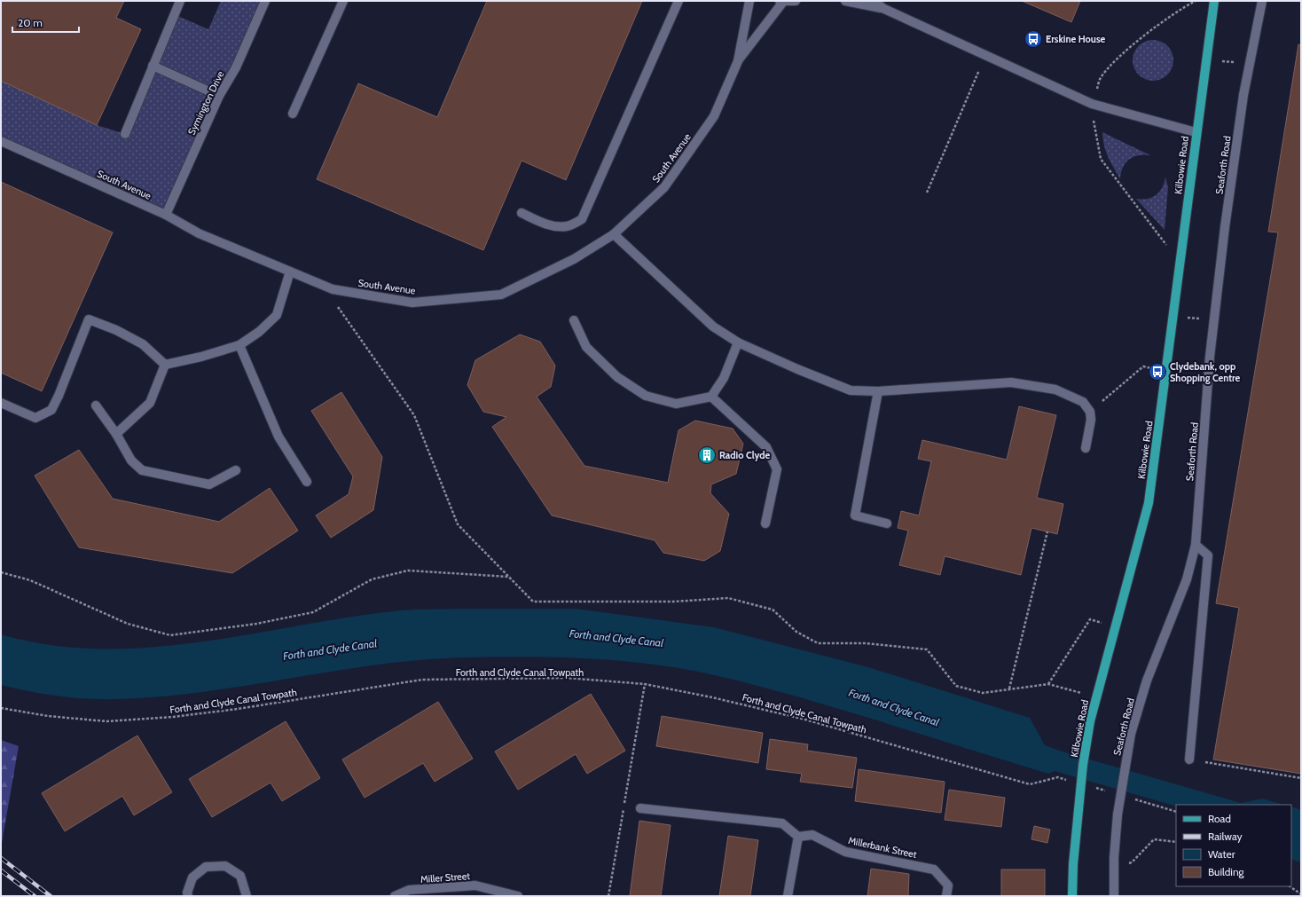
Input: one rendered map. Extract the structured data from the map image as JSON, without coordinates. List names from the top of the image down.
{
  "streets": {
    "main road": ["Kilbowie Road"],
    "street": [
      "Symington Drive",
      "South Avenue",
      "Seaforth Road",
      "Millerbank Street",
      "Miller Street"
    ],
    "path": ["Forth and Clyde Canal Towpath"]
  },
  "crossings": [
    ["Symington Drive", "South Avenue"]
  ],
  "water": ["Forth and Clyde Canal"],
  "places": {
    "bus stop": ["Erskine House", "Clydebank, opp Shopping Centre"],
    "building": ["Radio Clyde"]
  },
  "legend": [
    "Road",
    "Railway",
    "Water",
    "Building"
  ],
  "scale_bar": "20 m"
}
